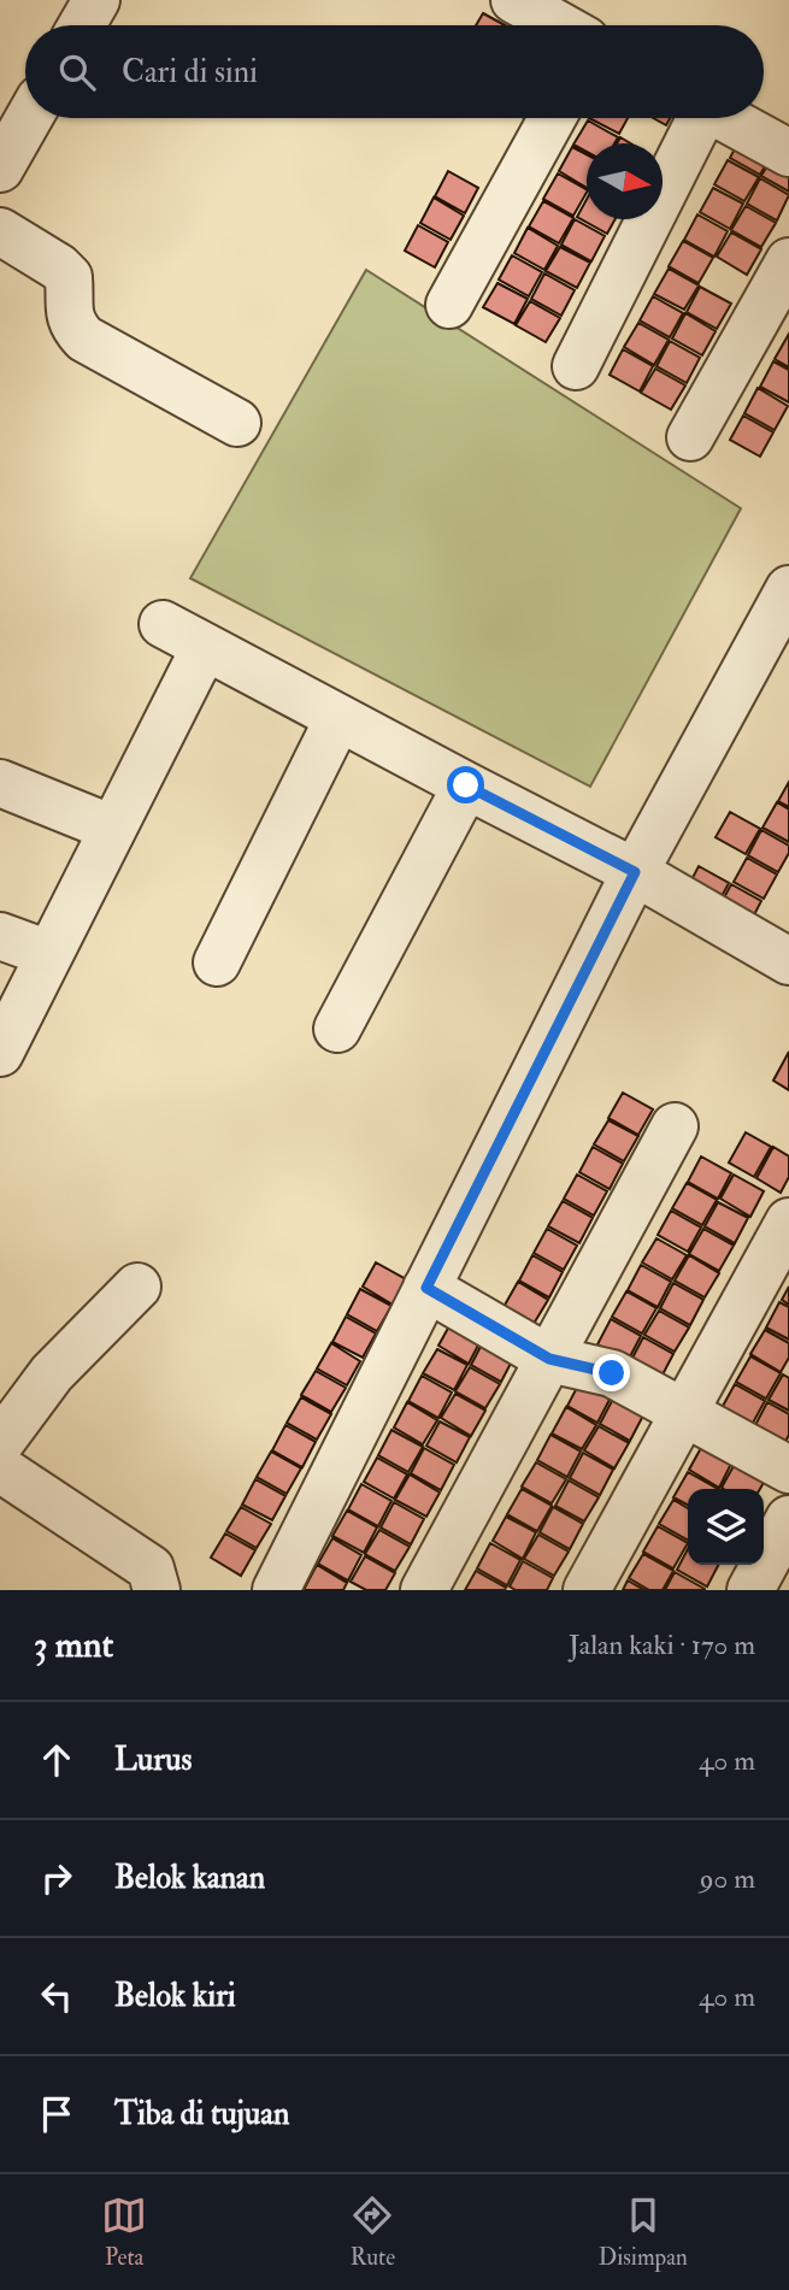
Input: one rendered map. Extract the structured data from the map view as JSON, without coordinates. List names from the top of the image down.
{
  "north": "right",
  "page": {
    "search": "Cari di sini",
    "heading": ["3 mnt", "Jalan kaki · 170 m"],
    "list": [
      ["Lurus", "40 m"],
      ["Belok kanan", "90 m"],
      ["Belok kiri", "40 m"],
      "Tiba di tujuan"
    ],
    "nav": ["Peta", "Rute", "Disimpan"]
  }
}
